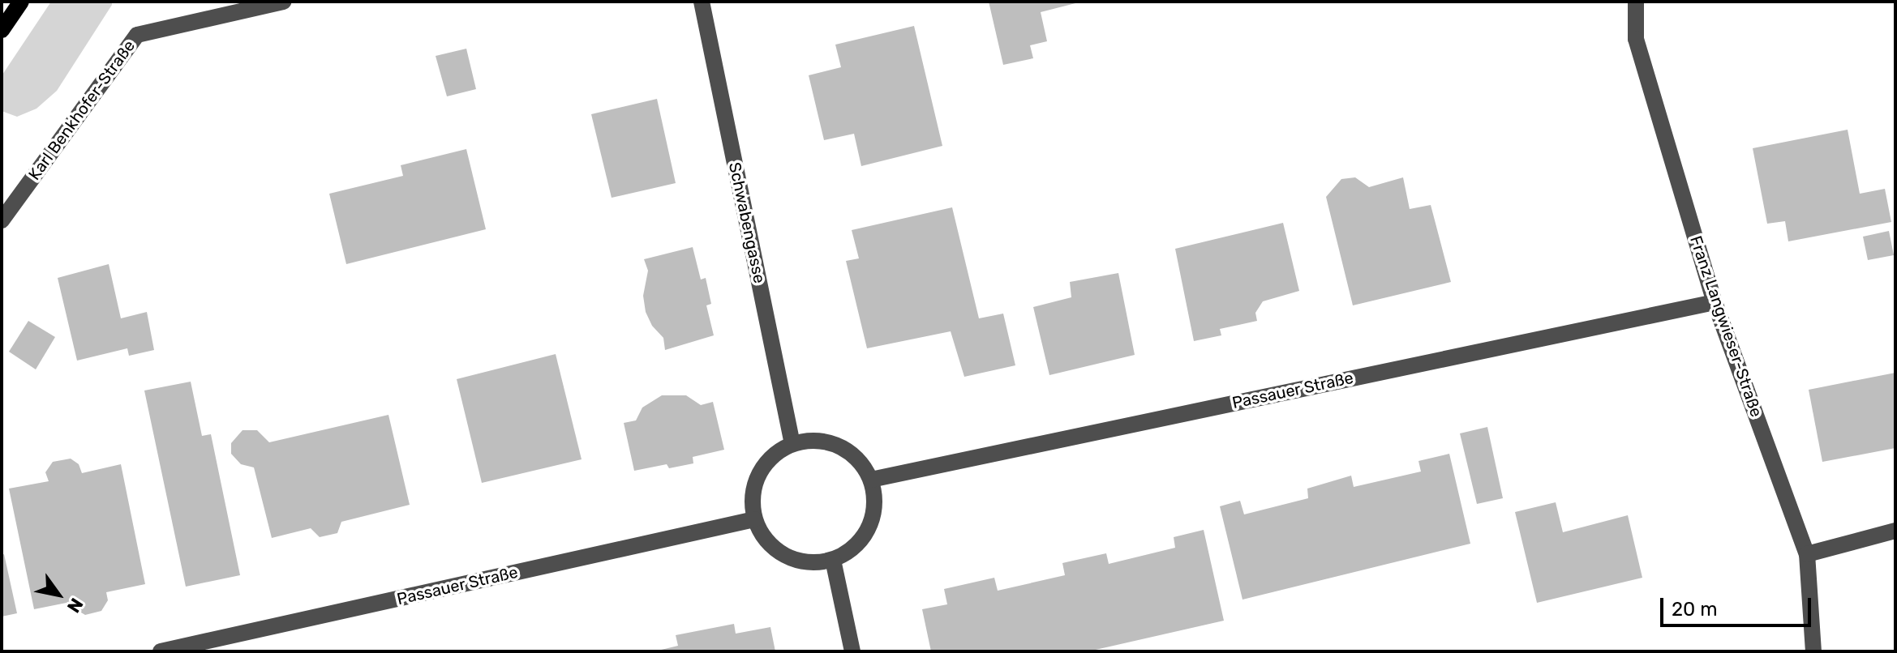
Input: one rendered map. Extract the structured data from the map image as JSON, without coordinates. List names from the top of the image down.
{
  "streets": {
    "street": [
      "Karl Benkhofer-Straße",
      "Schwabengasse",
      "Franz Langwieser-Straße",
      "Passauer Straße"
    ]
  },
  "crossings": [
    ["Schwabengasse", "Passauer Straße"],
    ["Franz Langwieser-Straße", "Passauer Straße"]
  ],
  "scale_bar": "20 m",
  "north": "bottom right"
}
